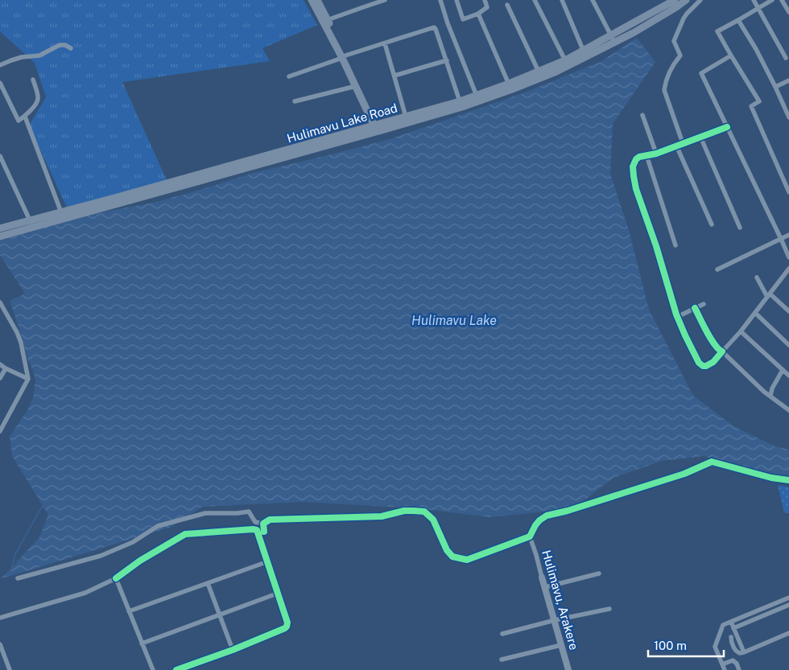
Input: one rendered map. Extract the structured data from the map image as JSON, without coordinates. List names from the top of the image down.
{
  "streets": {
    "main road": ["Hulimavu Lake Road"],
    "street": ["Hulimavu, Arakere"]
  },
  "water": ["Hulimavu Lake"],
  "scale_bar": "100 m"
}
